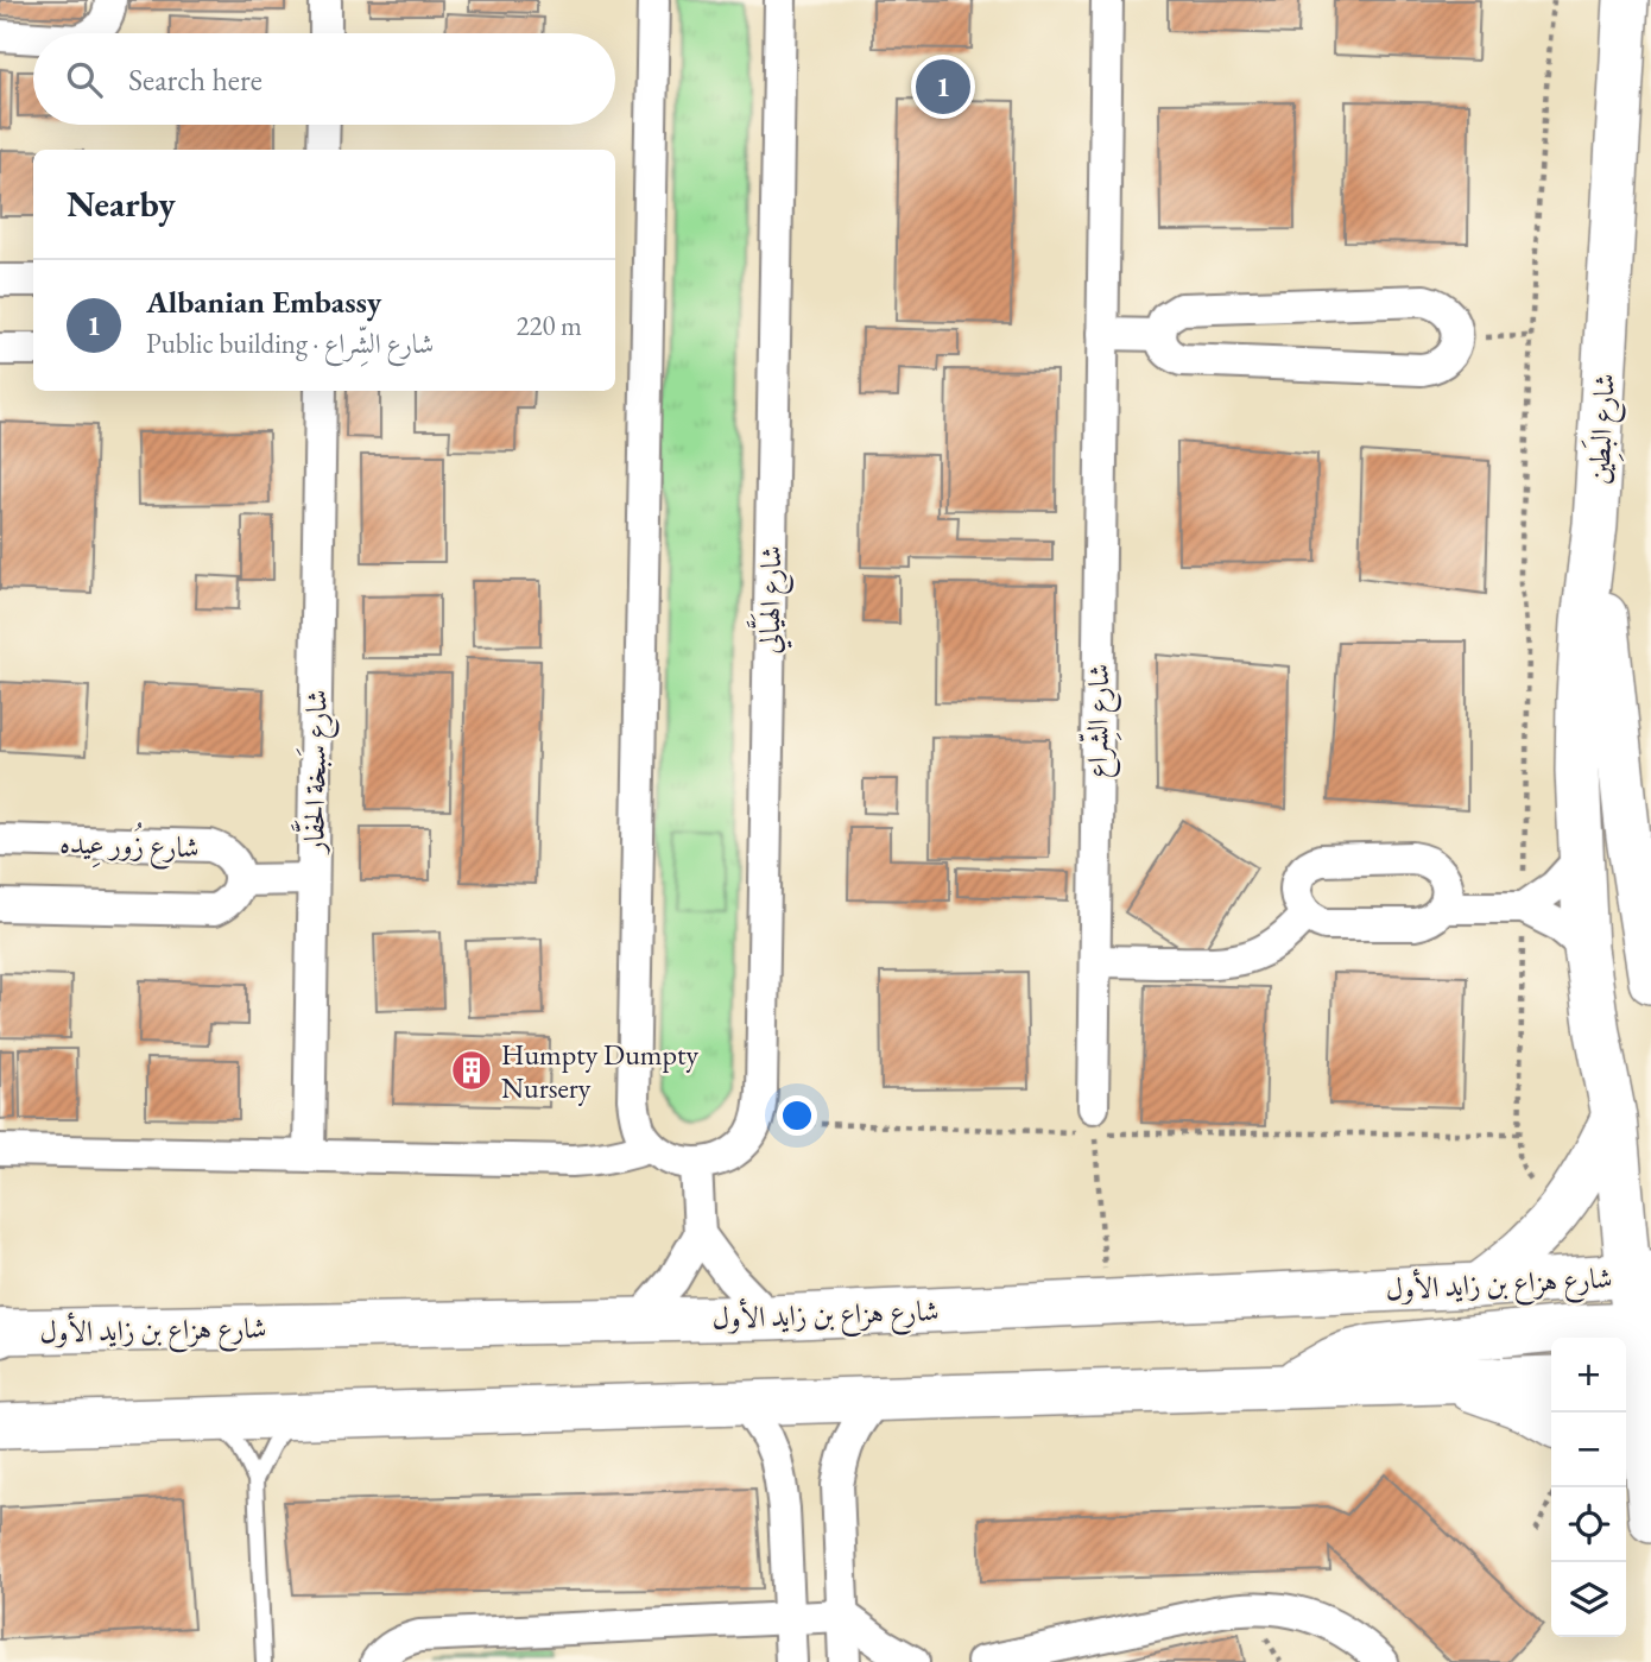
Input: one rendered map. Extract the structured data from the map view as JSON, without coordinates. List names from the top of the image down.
{
  "streets": {
    "main road": ["شارع البَطِين", "شارع هزاع بن زايد الأول"],
    "street": [
      "شارع الهَيَّالي",
      "شارع الشِّراع",
      "شارع سَبخة الحَفَّار",
      "شارع زُور عِيده"
    ]
  },
  "crossings": [
    ["شارع البَطِين", "شارع هزاع بن زايد الأول"]
  ],
  "places": {
    "building": ["Humpty Dumpty Nursery"]
  },
  "page": {
    "search": "Search here",
    "pins": "1",
    "heading": "Nearby",
    "list": [
      {
        "mark": "1",
        "name": "Albanian Embassy",
        "note": "Public building · شارع الشِّراع",
        "value": "220 m"
      }
    ],
    "map_buttons": ["+", "−"]
  }
}
